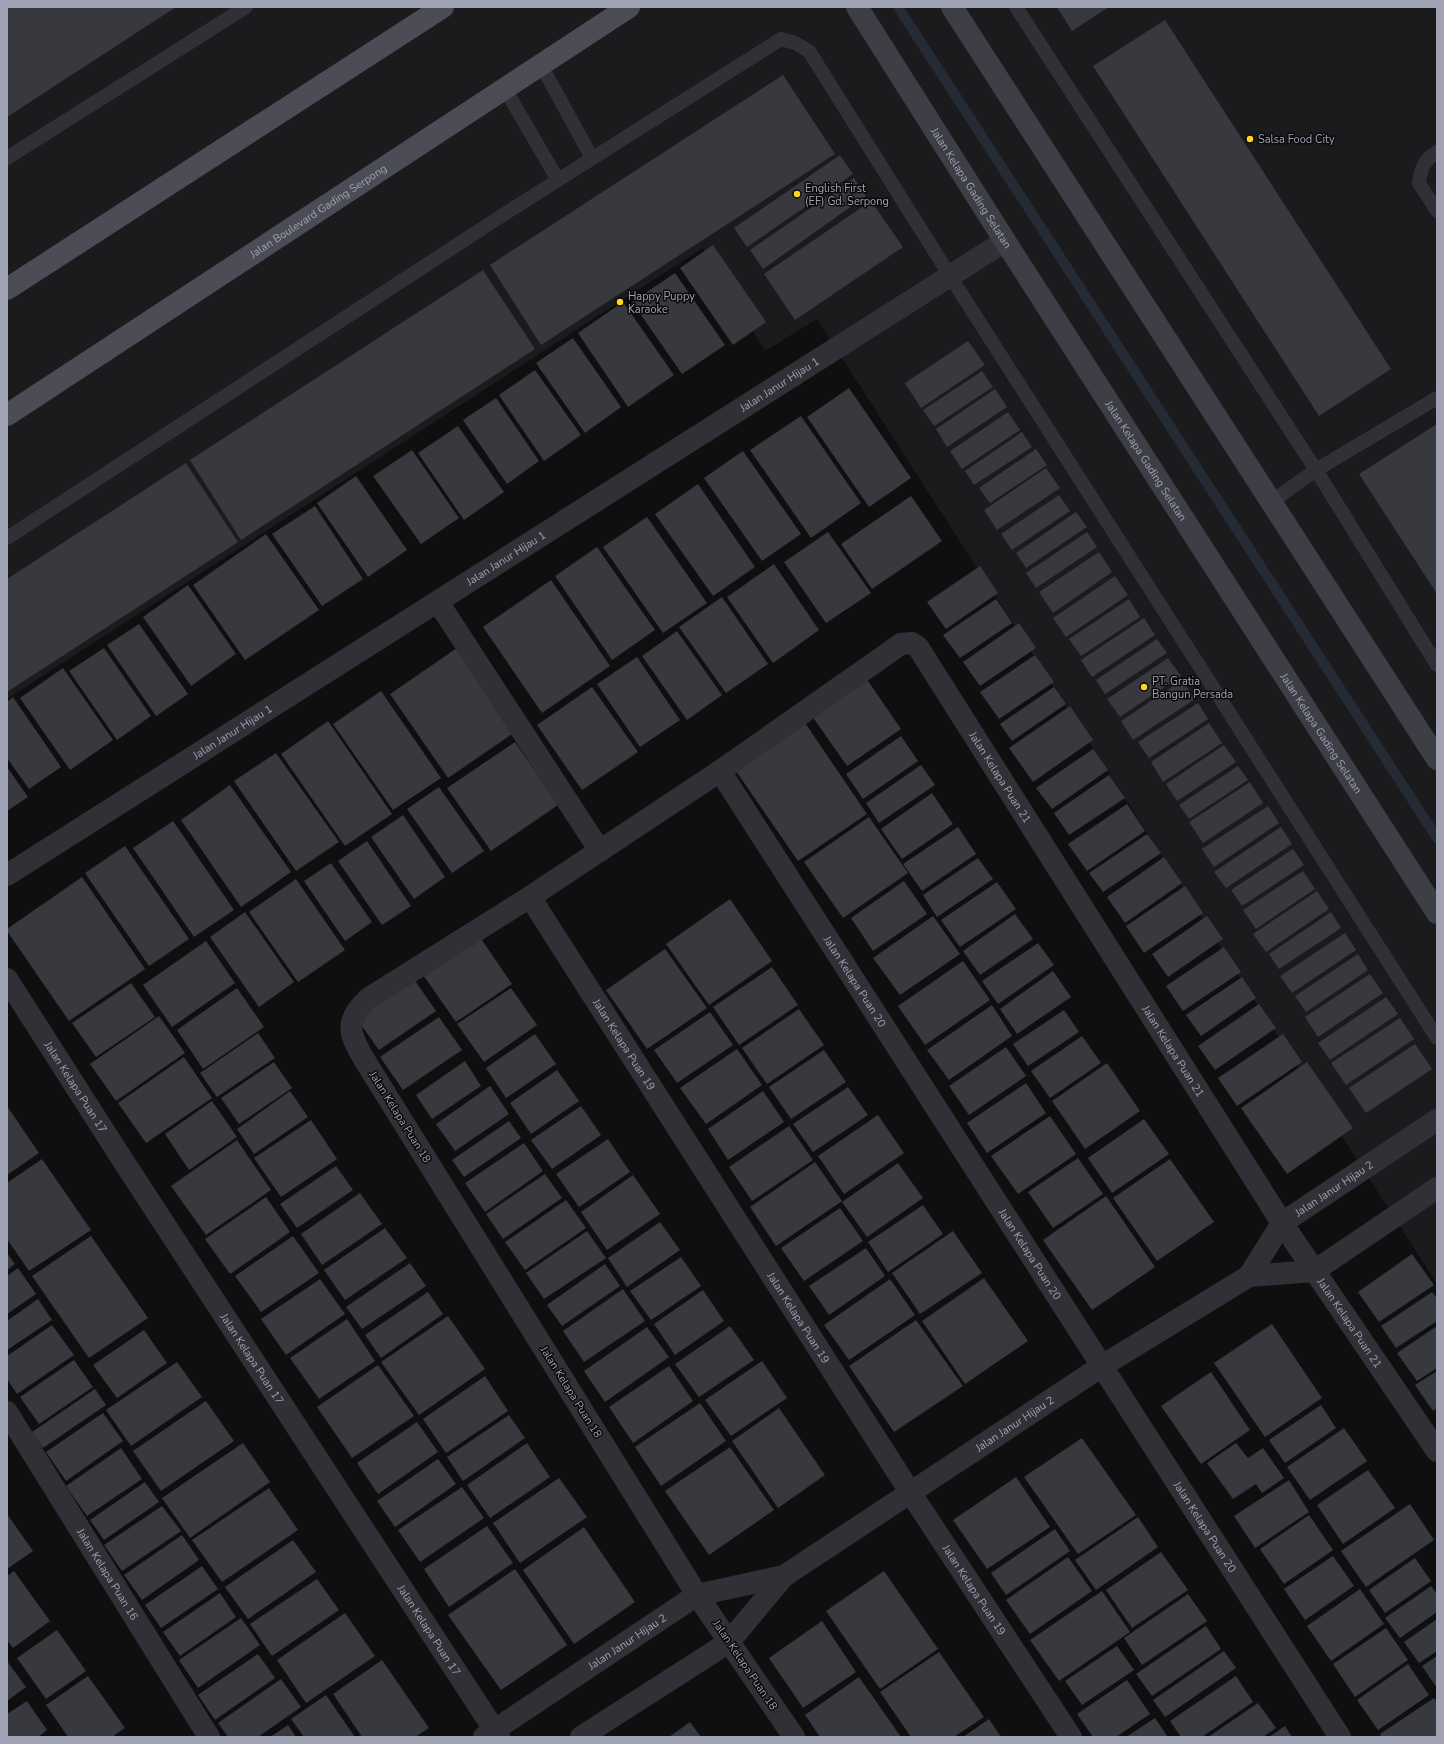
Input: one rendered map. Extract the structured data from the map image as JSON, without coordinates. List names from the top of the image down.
{
  "streets": {
    "main road": ["Jalan Boulevard Gading Serpong"],
    "street": [
      "Jalan Kelapa Gading Selatan",
      "Jalan Janur Hijau 1",
      "Jalan Kelapa Puan 21",
      "Jalan Kelapa Puan 20",
      "Jalan Kelapa Puan 19",
      "Jalan Kelapa Puan 17",
      "Jalan Kelapa Puan 18",
      "Jalan Janur Hijau 2",
      "Jalan Kelapa Puan 16"
    ]
  },
  "crossings": [
    ["Jalan Kelapa Gading Selatan", "Jalan Janur Hijau 1"],
    ["Jalan Kelapa Puan 21", "Jalan Kelapa Puan 20"],
    ["Jalan Kelapa Puan 21", "Jalan Janur Hijau 2"],
    ["Jalan Kelapa Puan 20", "Jalan Janur Hijau 2"],
    ["Jalan Kelapa Puan 19", "Jalan Kelapa Puan 18"],
    ["Jalan Kelapa Puan 19", "Jalan Janur Hijau 2"],
    ["Jalan Kelapa Puan 17", "Jalan Janur Hijau 2"],
    ["Jalan Kelapa Puan 18", "Jalan Janur Hijau 2"]
  ],
  "places": [
    "Salsa Food City",
    "English First (EF) Gd. Serpong",
    "Happy Puppy Karaoke",
    "PT. Gratia Bangun Persada"
  ]
}
